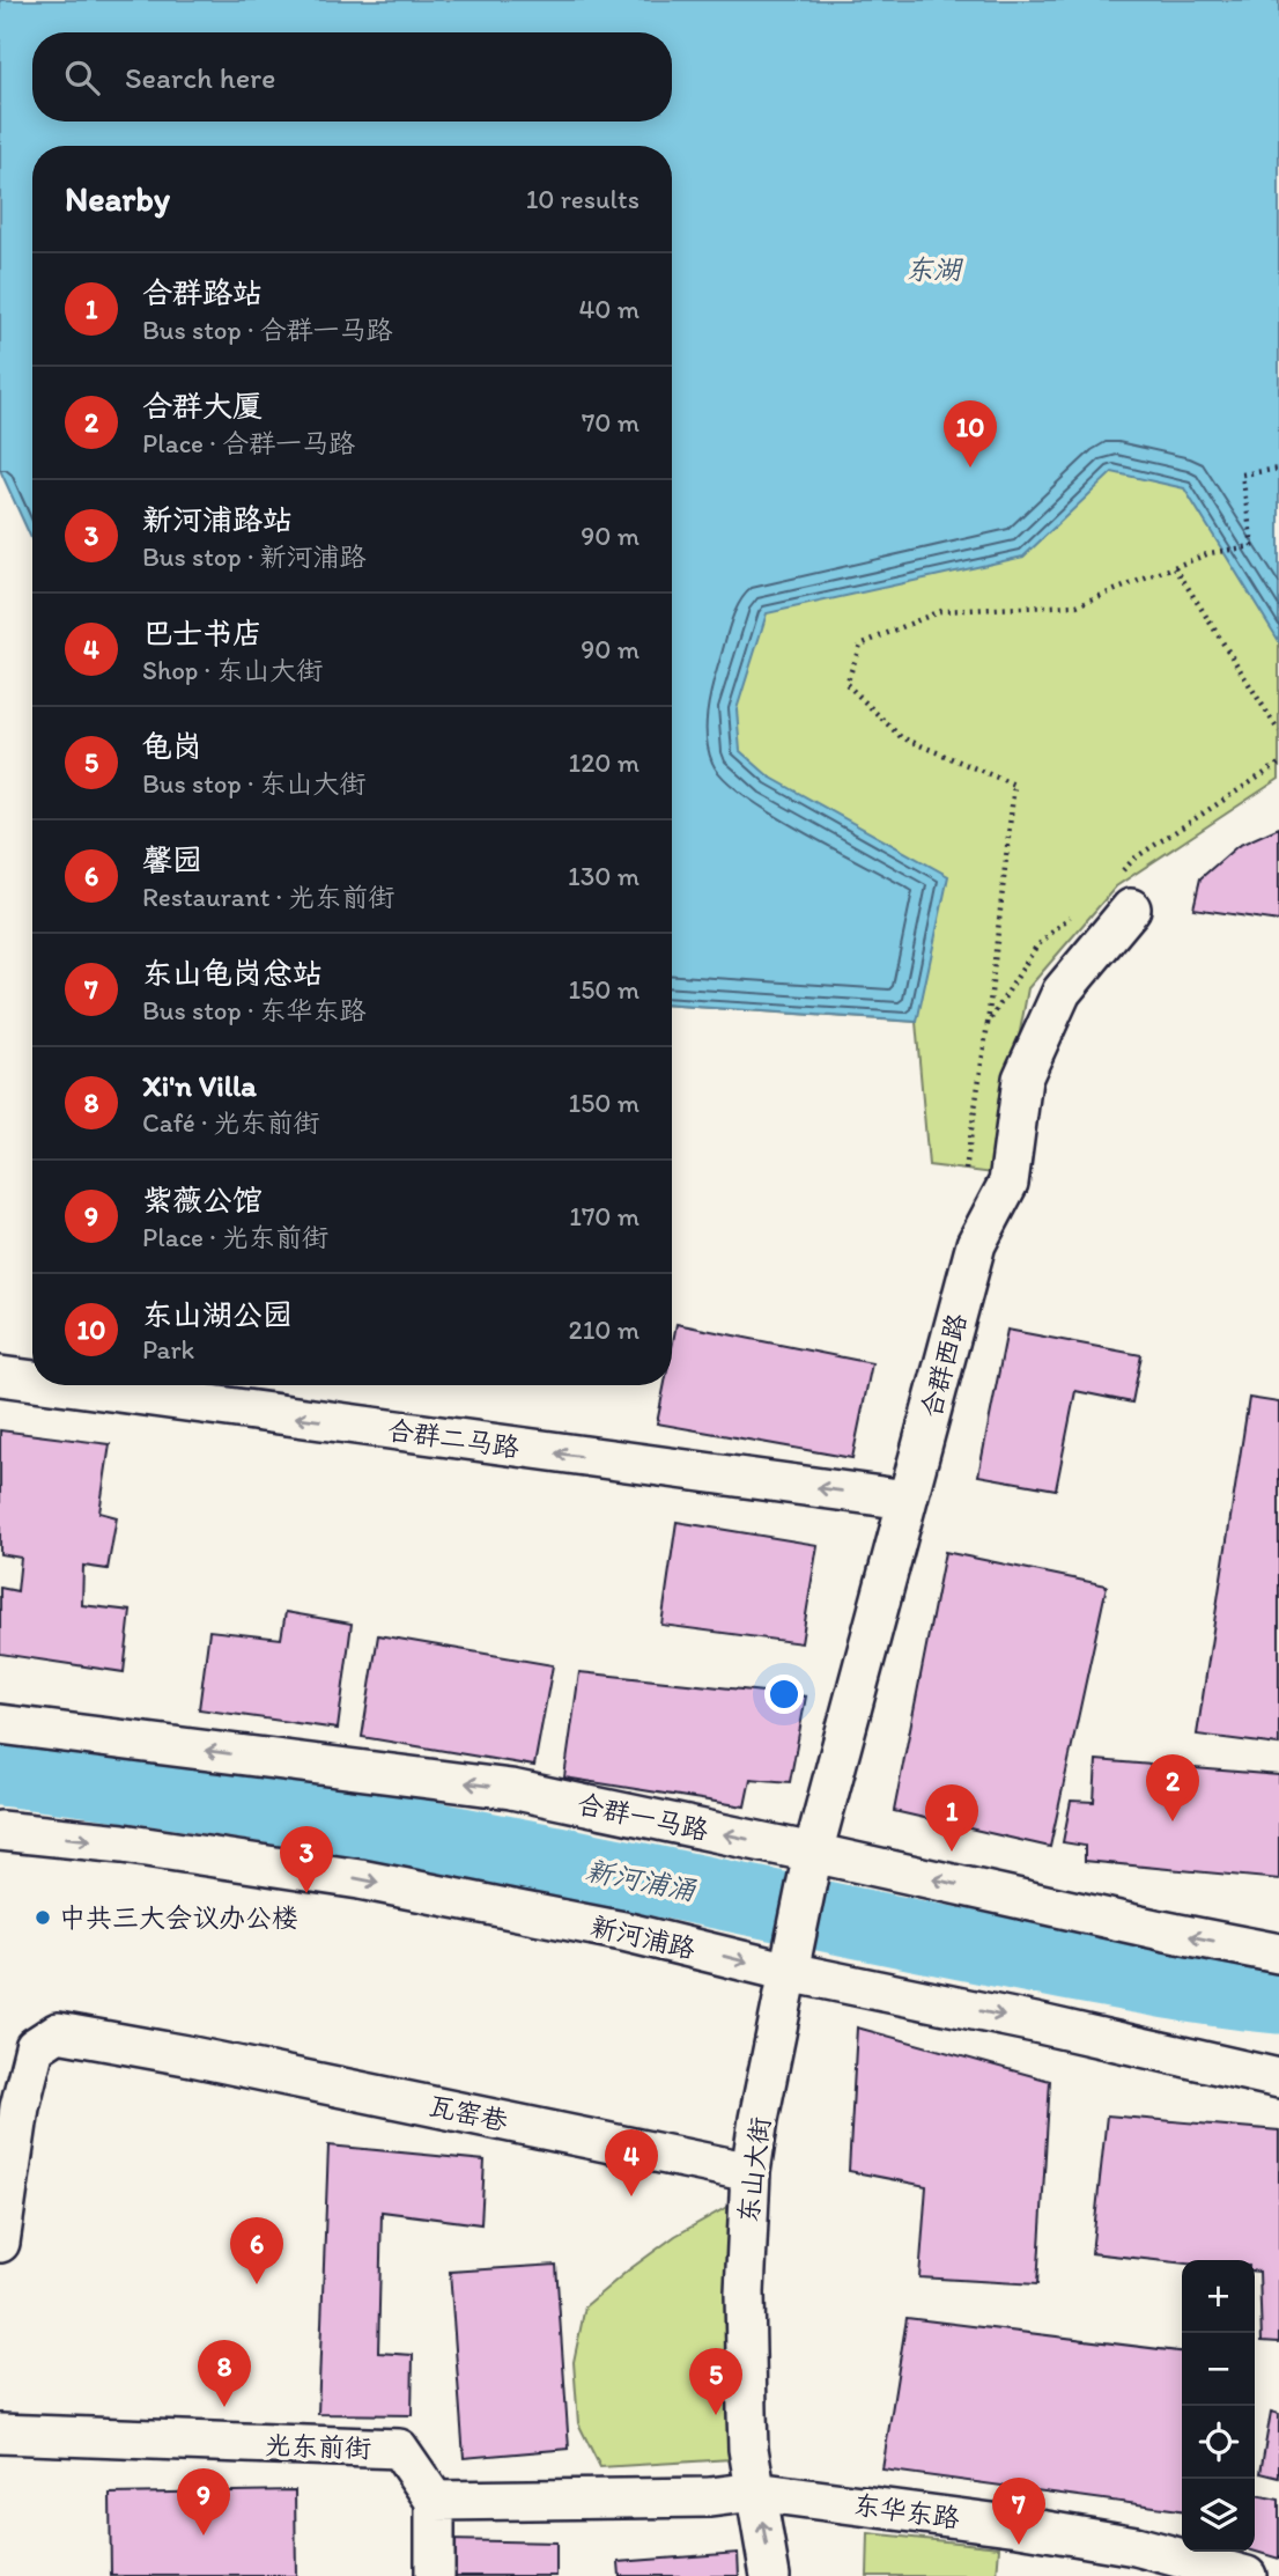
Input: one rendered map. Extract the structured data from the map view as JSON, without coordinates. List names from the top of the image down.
{
  "streets": {
    "street": [
      "合群西路",
      "合群二马路",
      "合群一马路",
      "新河浦路",
      "瓦窑巷",
      "东山大街",
      "光东前街",
      "东华东路"
    ]
  },
  "crossings": [
    ["合群西路", "合群二马路"],
    ["合群西路", "合群一马路"],
    ["合群西路", "东山大街"],
    ["合群一马路", "东山大街"],
    ["新河浦路", "东山大街"],
    ["瓦窑巷", "东山大街"],
    ["东山大街", "东华东路"]
  ],
  "one_way": ["合群二马路", "合群一马路", "新河浦路"],
  "water": ["东湖", "新河浦涌"],
  "places": ["中共三大会议办公楼"],
  "page": {
    "search": "Search here",
    "heading": ["Nearby", "10 results"],
    "list": [
      {
        "mark": "1",
        "name": "合群路站",
        "note": "Bus stop · 合群一马路",
        "value": "40 m"
      },
      {
        "mark": "2",
        "name": "合群大厦",
        "note": "Place · 合群一马路",
        "value": "70 m"
      },
      {
        "mark": "3",
        "name": "新河浦路站",
        "note": "Bus stop · 新河浦路",
        "value": "90 m"
      },
      {
        "mark": "4",
        "name": "巴士书店",
        "note": "Shop · 东山大街",
        "value": "90 m"
      },
      {
        "mark": "5",
        "name": "龟岗",
        "note": "Bus stop · 东山大街",
        "value": "120 m"
      },
      {
        "mark": "6",
        "name": "馨园",
        "note": "Restaurant · 光东前街",
        "value": "130 m"
      },
      {
        "mark": "7",
        "name": "东山龟岗总站",
        "note": "Bus stop · 东华东路",
        "value": "150 m"
      },
      {
        "mark": "8",
        "name": "Xi'n Villa",
        "note": "Café · 光东前街",
        "value": "150 m"
      },
      {
        "mark": "9",
        "name": "紫薇公馆",
        "note": "Place · 光东前街",
        "value": "170 m"
      },
      {
        "mark": "10",
        "name": "东山湖公园",
        "note": "Park",
        "value": "210 m"
      }
    ],
    "pins": [
      "10",
      "2",
      "1",
      "3",
      "4",
      "6",
      "8",
      "5",
      "9",
      "7"
    ],
    "map_buttons": ["+", "−"]
  }
}
